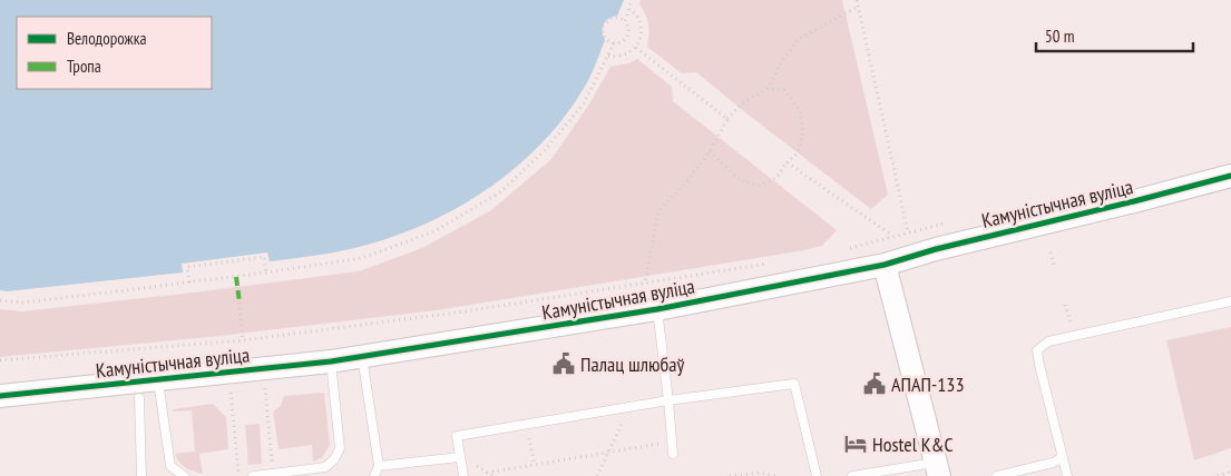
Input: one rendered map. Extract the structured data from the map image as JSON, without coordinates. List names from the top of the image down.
{
  "streets": {
    "street": ["Камуністычная вуліца"]
  },
  "places": {
    "public building": ["Палац шлюбаў", "АПАП-133"],
    "hotel": ["Hostel K&C"]
  },
  "legend": ["Велодорожка", "Тропа"],
  "scale_bar": "50 m"
}
